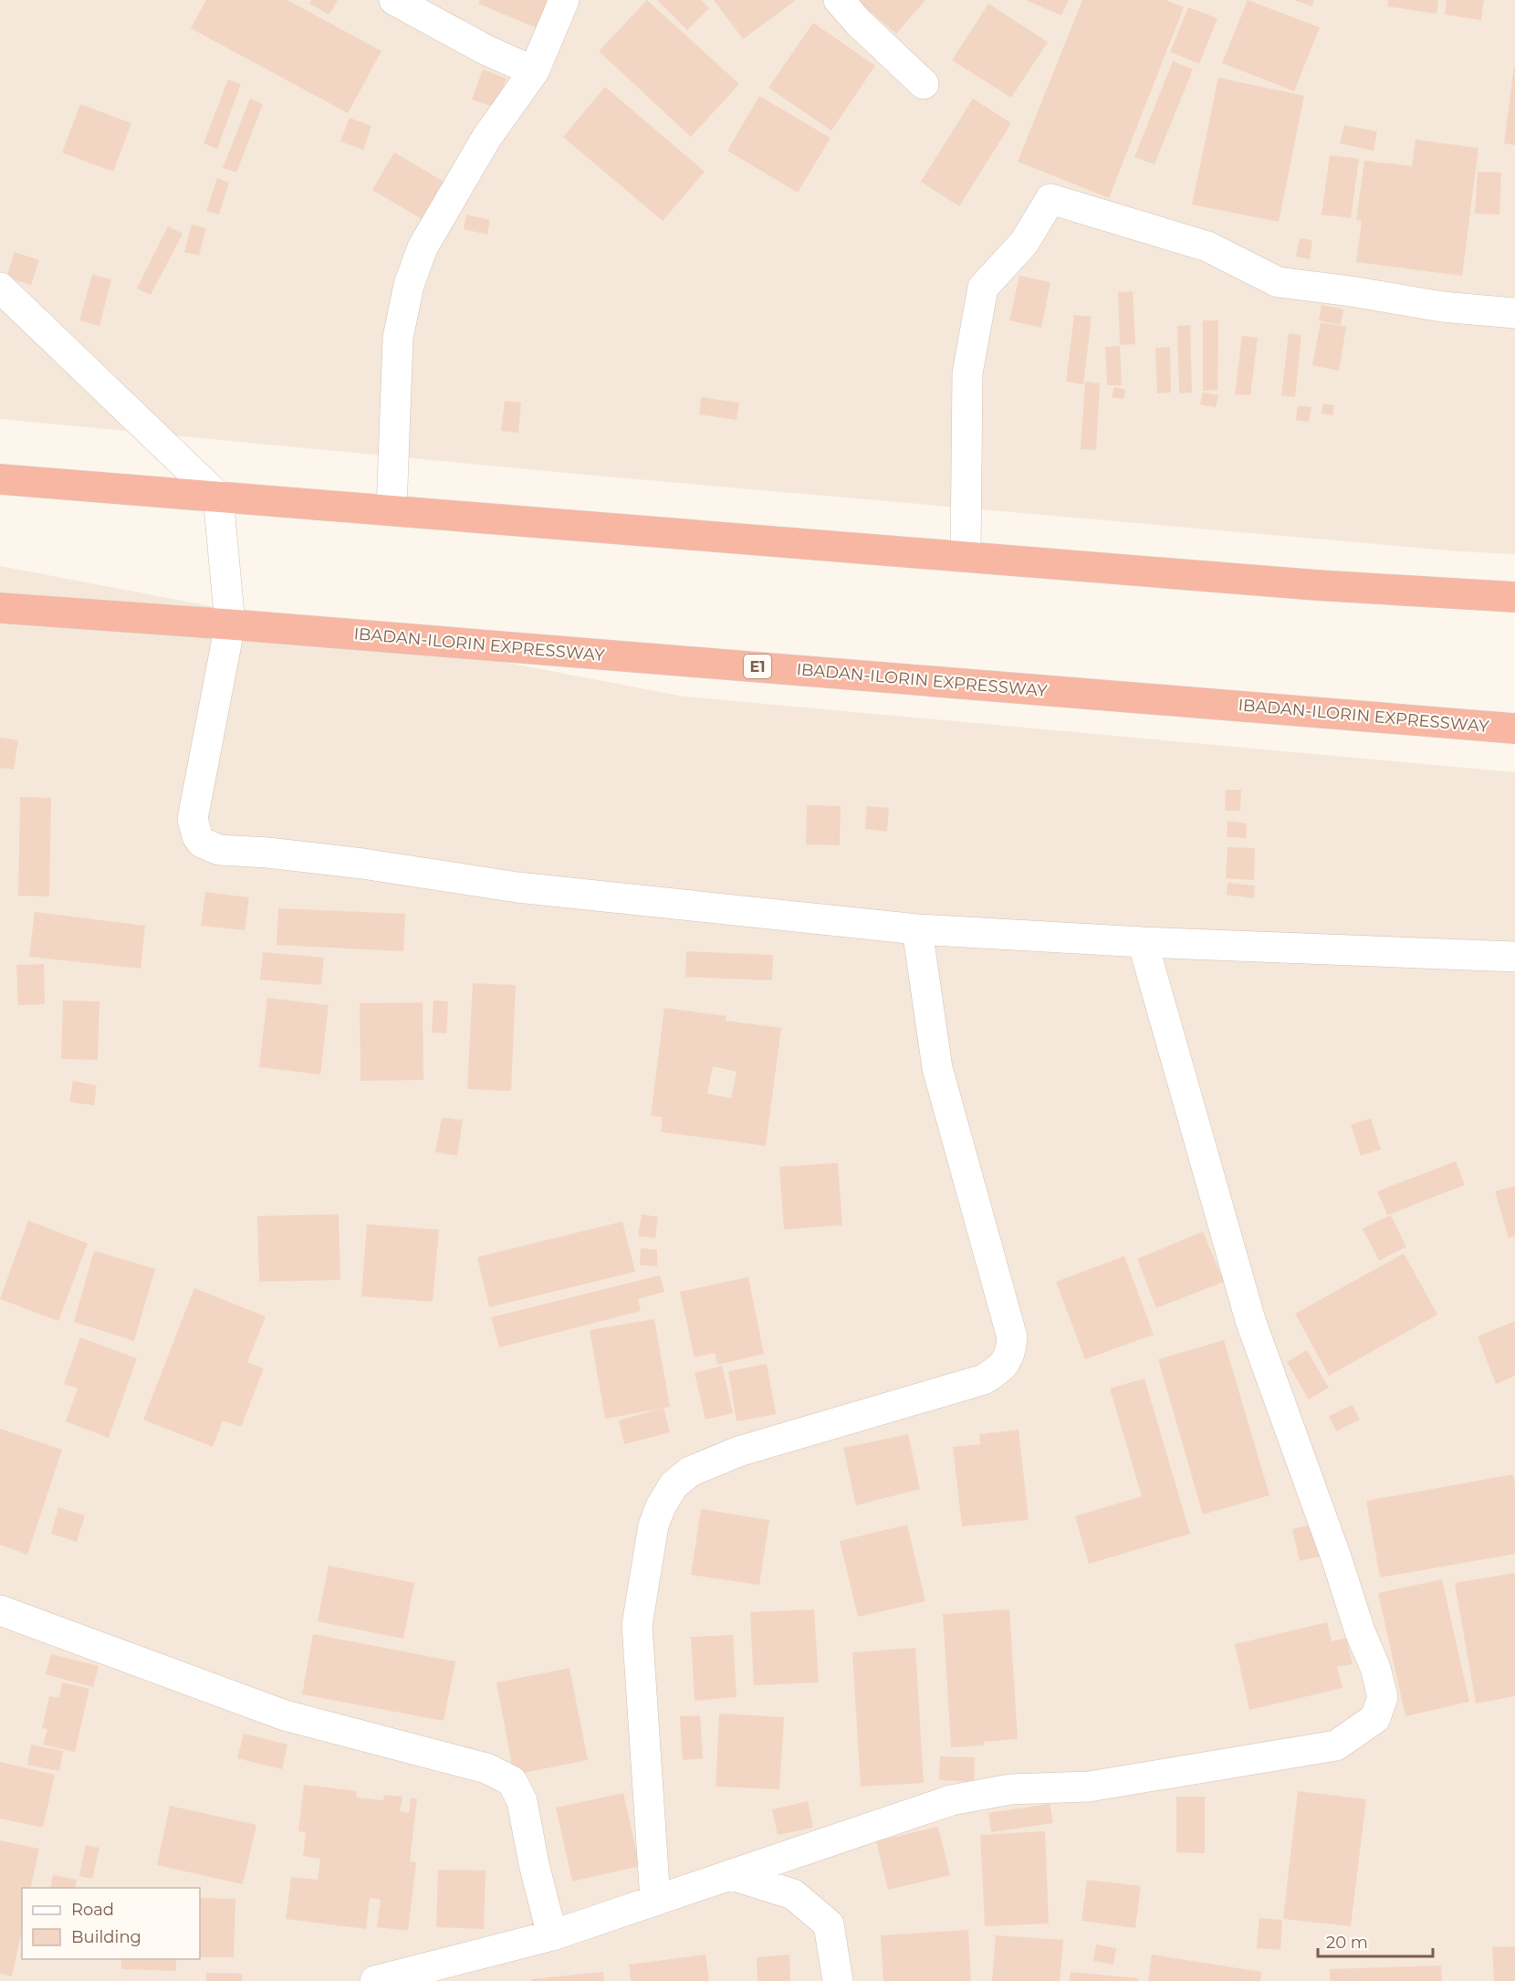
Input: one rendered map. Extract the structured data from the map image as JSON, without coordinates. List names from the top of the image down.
{
  "streets": {
    "highway": ["IBADAN-ILORIN EXPRESSWAY", "E1"]
  },
  "legend": ["Road", "Building"],
  "scale_bar": "20 m"
}
